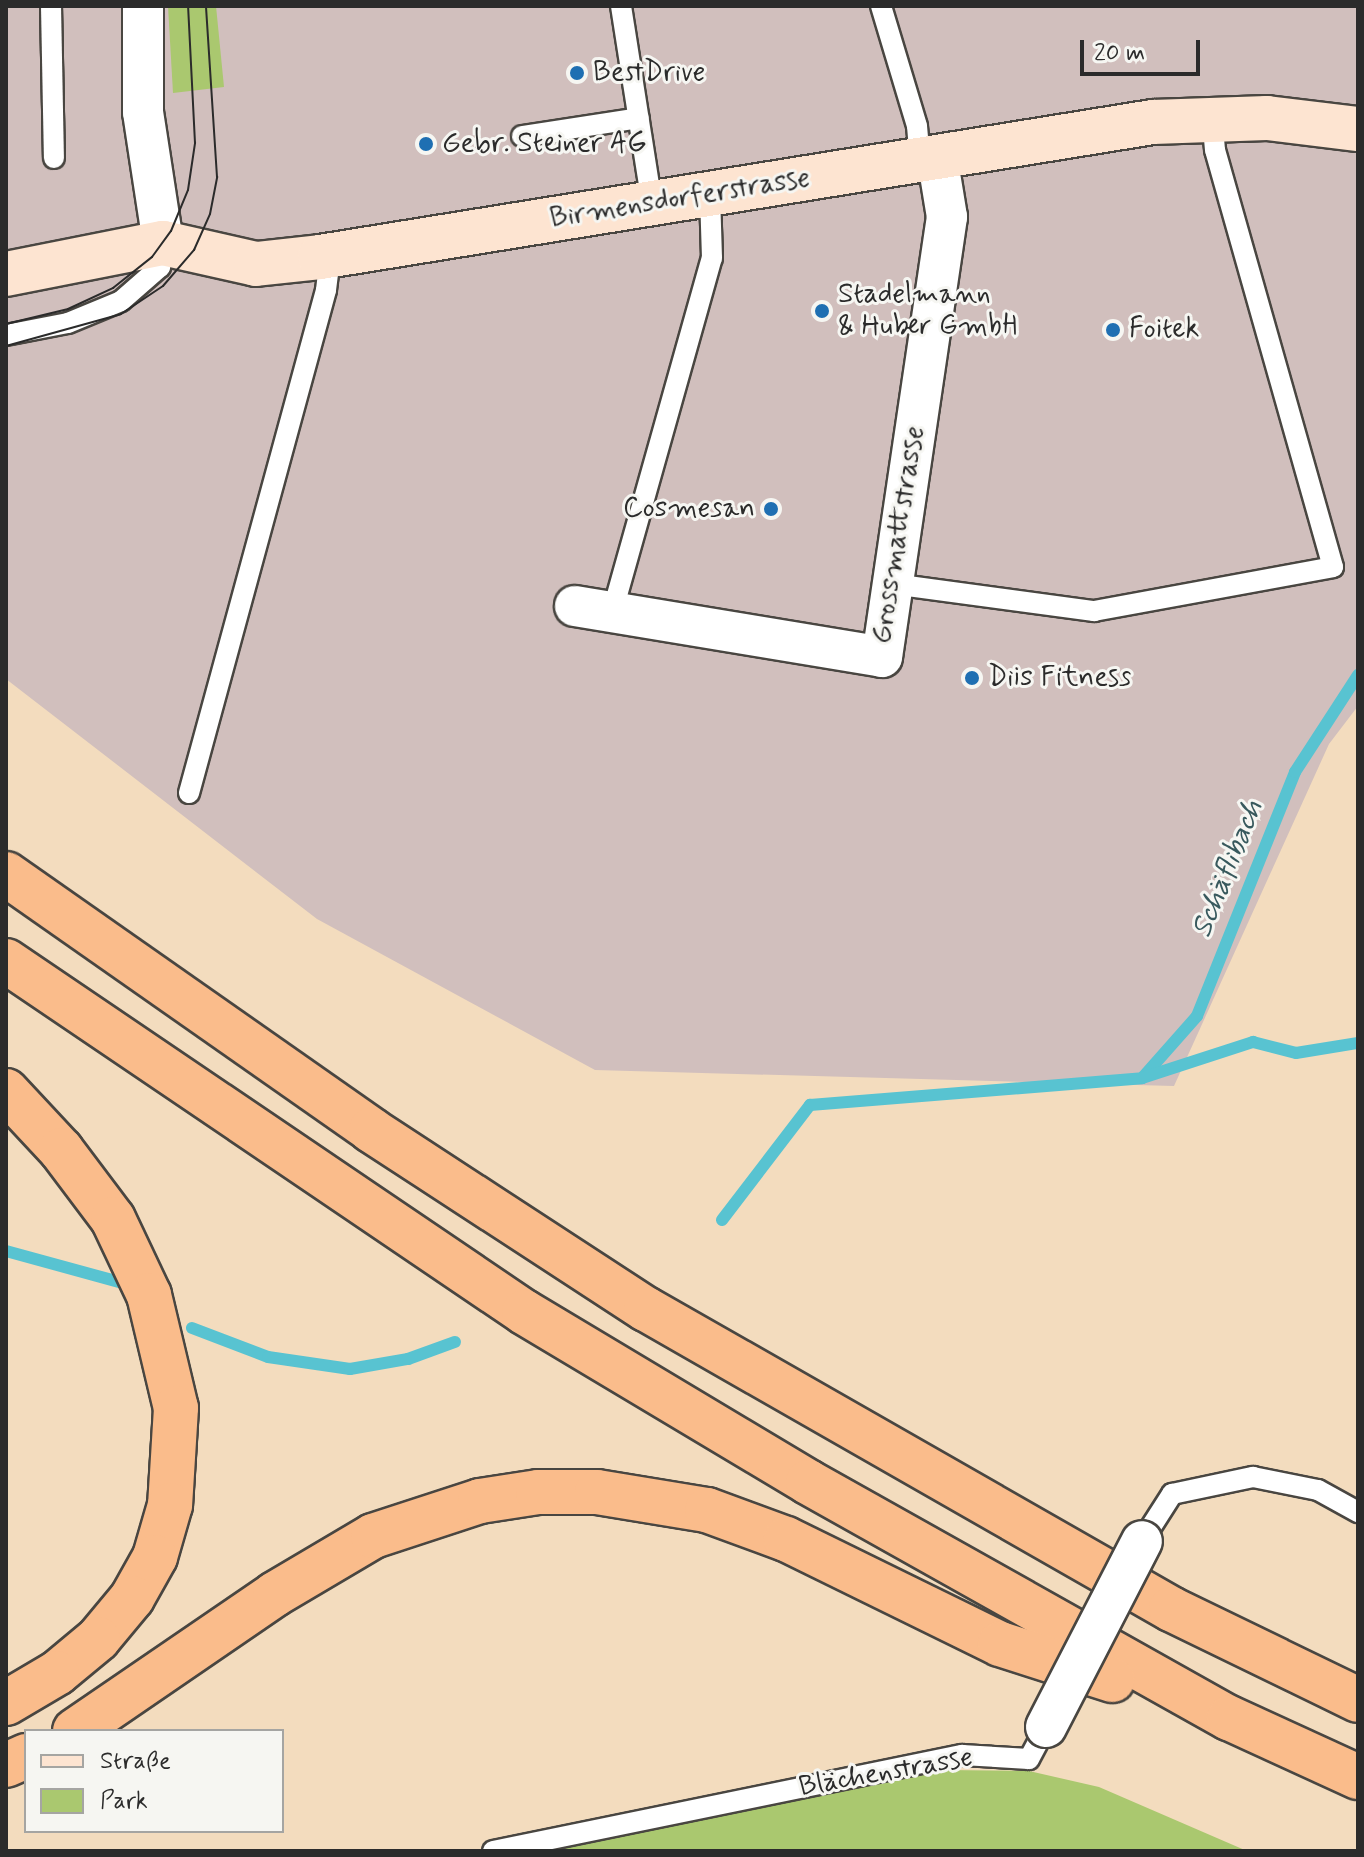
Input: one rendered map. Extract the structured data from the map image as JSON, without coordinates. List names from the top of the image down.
{
  "streets": {
    "main road": ["Birmensdorferstrasse"],
    "street": ["Grossmattstrasse", "Blächenstrasse"]
  },
  "crossings": [
    ["Birmensdorferstrasse", "Grossmattstrasse"]
  ],
  "water": ["Schäflibach"],
  "places": [
    "BestDrive",
    "Gebr. Steiner AG",
    "Stadelmann & Huber GmbH",
    "Foitek",
    "Cosmesan",
    "Diis Fitness"
  ],
  "legend": ["Straße", "Park"],
  "scale_bar": "20 m"
}
